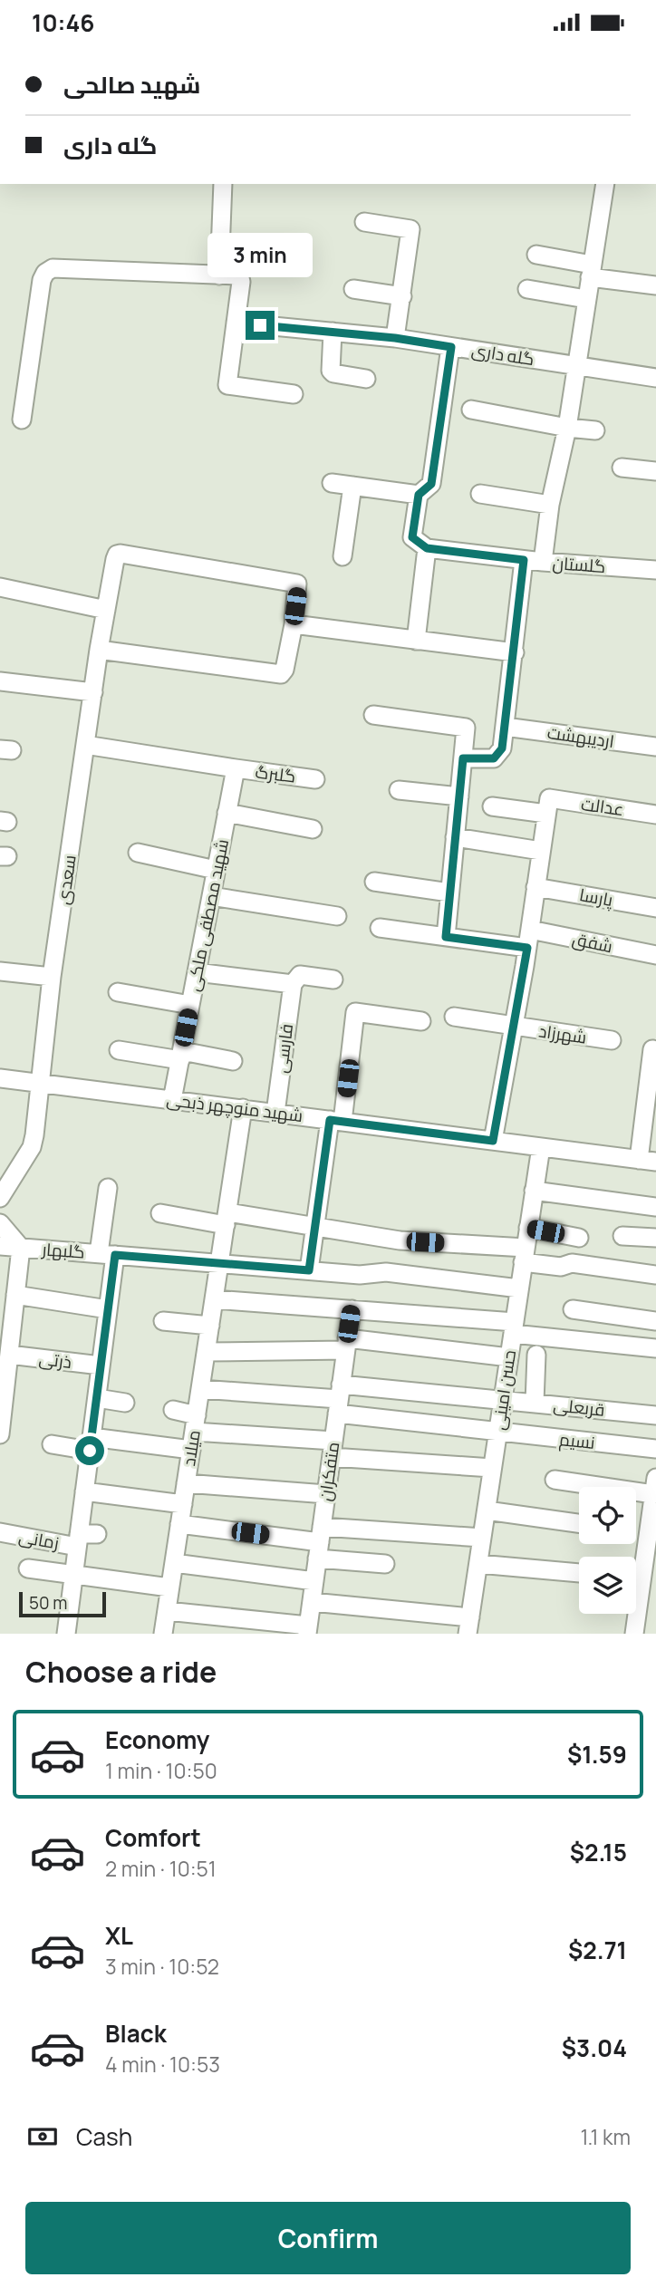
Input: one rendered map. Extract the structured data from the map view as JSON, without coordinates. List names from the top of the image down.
{
  "streets": {
    "street": [
      "گله داری",
      "گلستان",
      "اردیبهشت",
      "گلبرگ",
      "عدالت",
      "سعدی",
      "پارسا",
      "شهید مصطفی ملکی",
      "شفق",
      "شهرزاد",
      "فارسی",
      "شهید منوچهر ذبحی",
      "گلبهار",
      "ذرتی",
      "حسن امینی",
      "قربعلی",
      "نسیم",
      "میلاد",
      "متفکران",
      "زمانی"
    ]
  },
  "crossings": [
    ["گلبرگ", "سعدی"],
    ["گلبرگ", "شهید مصطفی ملکی"],
    ["سعدی", "شهید منوچهر ذبحی"],
    ["شهید مصطفی ملکی", "شهید منوچهر ذبحی"],
    ["فارسی", "شهید منوچهر ذبحی"],
    ["شهید منوچهر ذبحی", "حسن امینی"],
    ["شهید منوچهر ذبحی", "میلاد"],
    ["گلبهار", "میلاد"],
    ["حسن امینی", "قربعلی"],
    ["حسن امینی", "نسیم"],
    ["قربعلی", "نسیم"],
    ["قربعلی", "متفکران"],
    ["نسیم", "متفکران"]
  ],
  "scale_bar": "50 m",
  "page": {
    "status": "10:46",
    "banner": ["شهید صالحی", "گله داری"],
    "bubble": "3 min",
    "scale": "50 m",
    "heading": "Choose a ride",
    "list": [
      {
        "name": "Economy",
        "note": "1 min · 10:50",
        "value": "$1.59"
      },
      {
        "name": "Comfort",
        "note": "2 min · 10:51",
        "value": "$2.15"
      },
      {
        "name": "XL",
        "note": "3 min · 10:52",
        "value": "$2.71"
      },
      {
        "name": "Black",
        "note": "4 min · 10:53",
        "value": "$3.04"
      }
    ],
    "pay": ["Cash", "1.1 km"],
    "buttons": "Confirm"
  }
}
